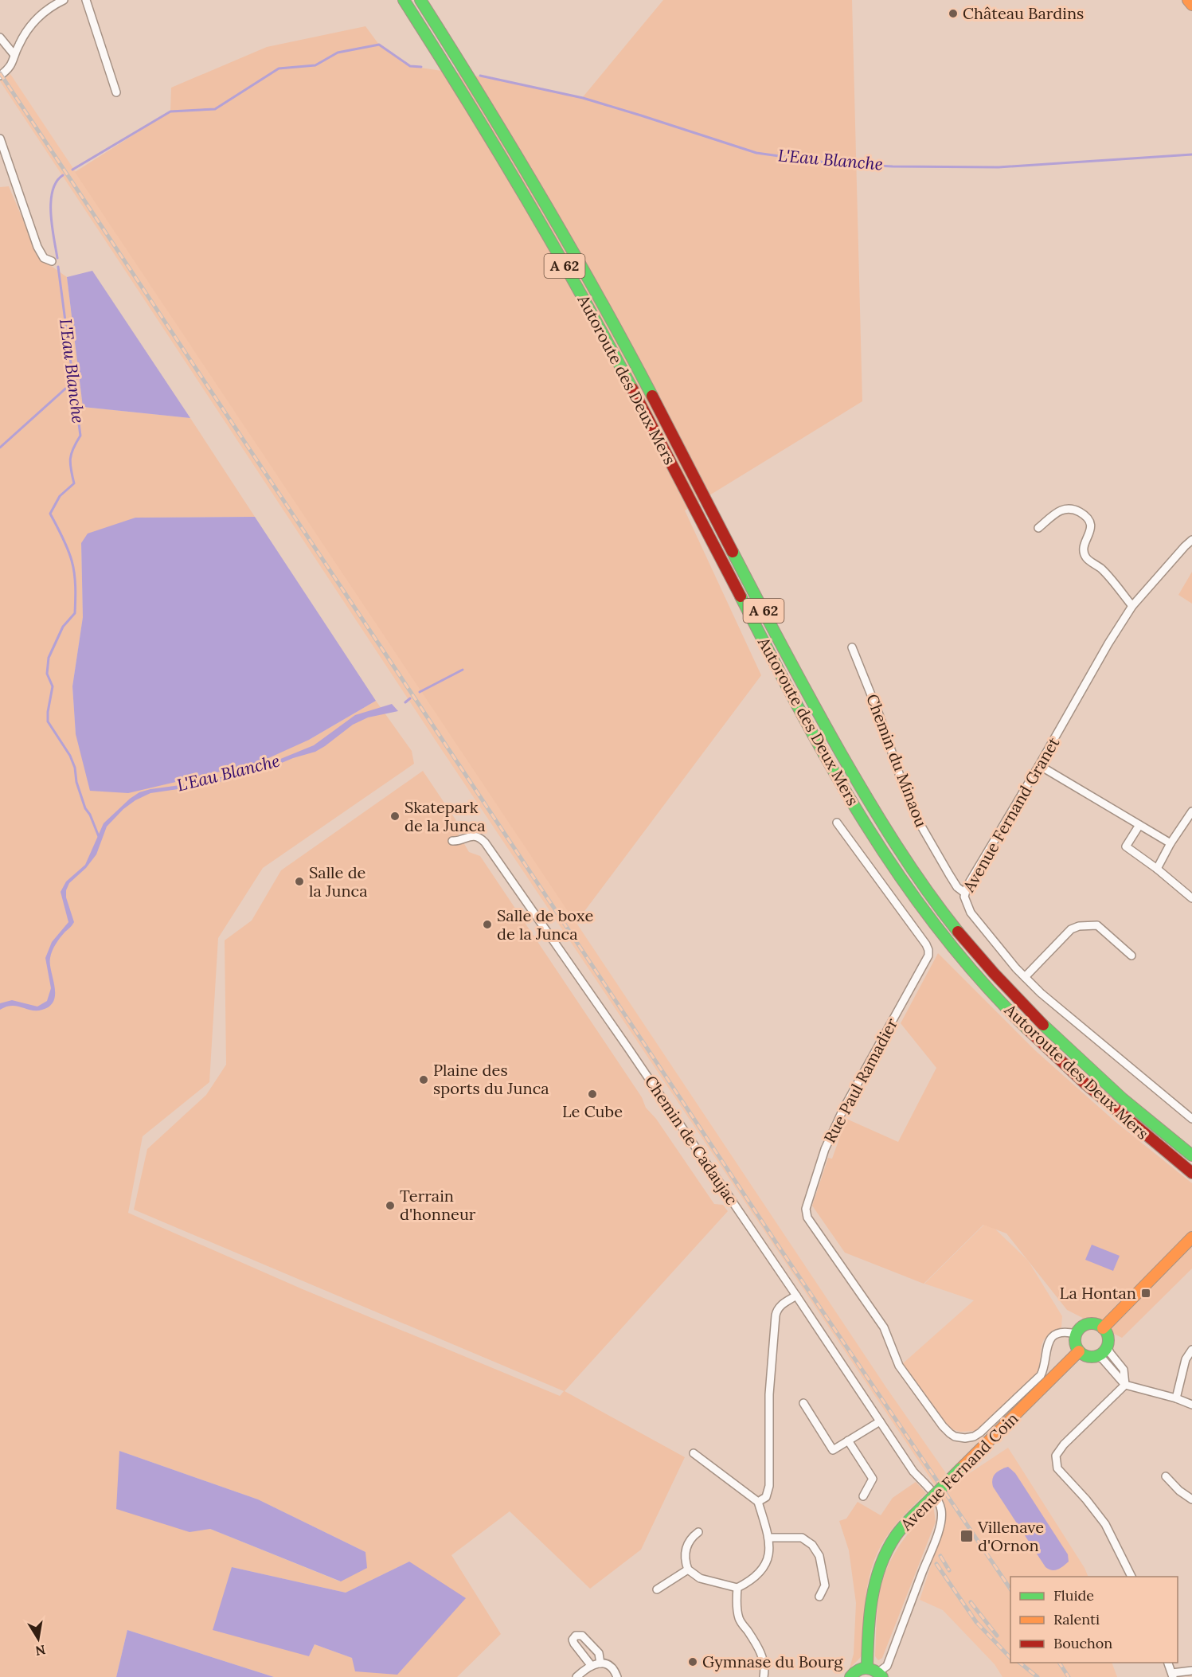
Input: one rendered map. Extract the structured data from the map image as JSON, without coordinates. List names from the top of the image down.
{
  "streets": {
    "main road": ["A 62", "Autoroute des Deux Mers", "Avenue Fernand Coin"],
    "street": [
      "Chemin du Minaou",
      "Avenue Fernand Granet",
      "Rue Paul Ramadier",
      "Chemin de Cadaujac"
    ]
  },
  "crossings": [
    ["Chemin du Minaou", "Avenue Fernand Granet"],
    ["Rue Paul Ramadier", "Avenue Fernand Coin"]
  ],
  "water": ["L'Eau Blanche"],
  "places": {
    "other": [
      "Château Bardins",
      "Skatepark de la Junca",
      "Salle de la Junca",
      "Salle de boxe de la Junca",
      "Plaine des sports du Junca",
      "Le Cube",
      "Terrain d'honneur",
      "Gymnase du Bourg"
    ],
    "transit": ["La Hontan", "Villenave d'Ornon"]
  },
  "legend": ["Fluide", "Ralenti", "Bouchon"],
  "north": "bottom"
}
